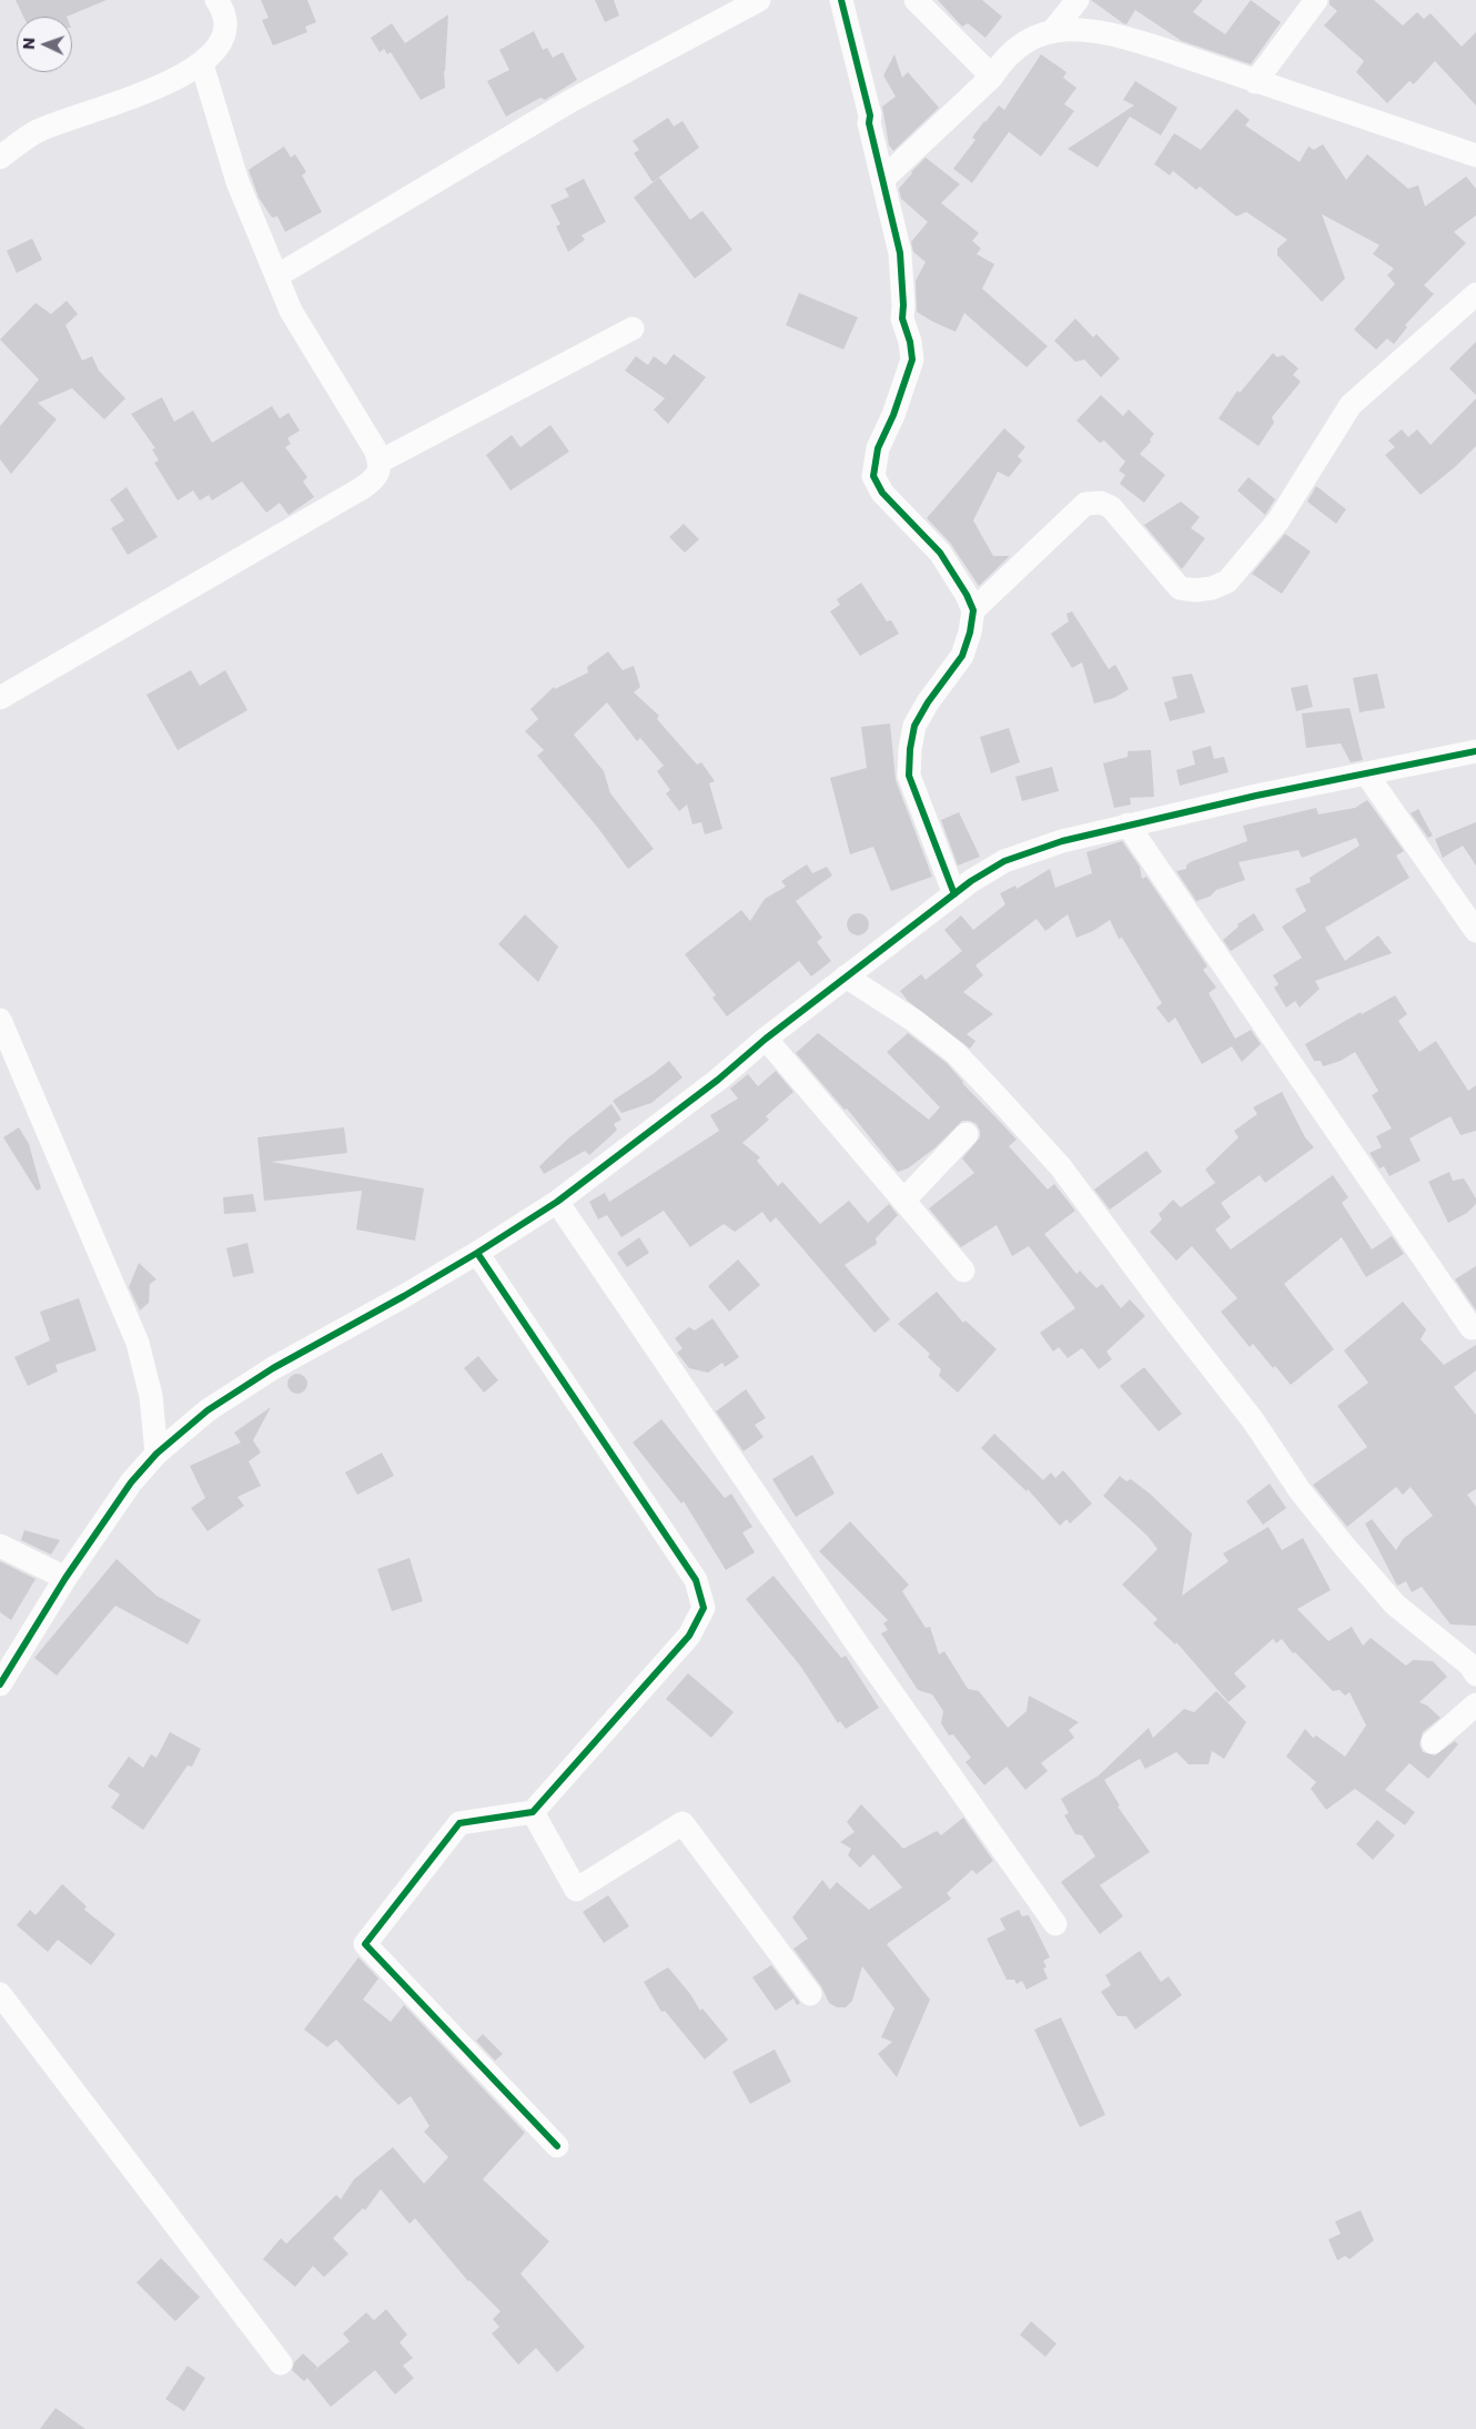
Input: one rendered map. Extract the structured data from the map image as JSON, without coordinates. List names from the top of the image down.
{
  "north": "left"
}
